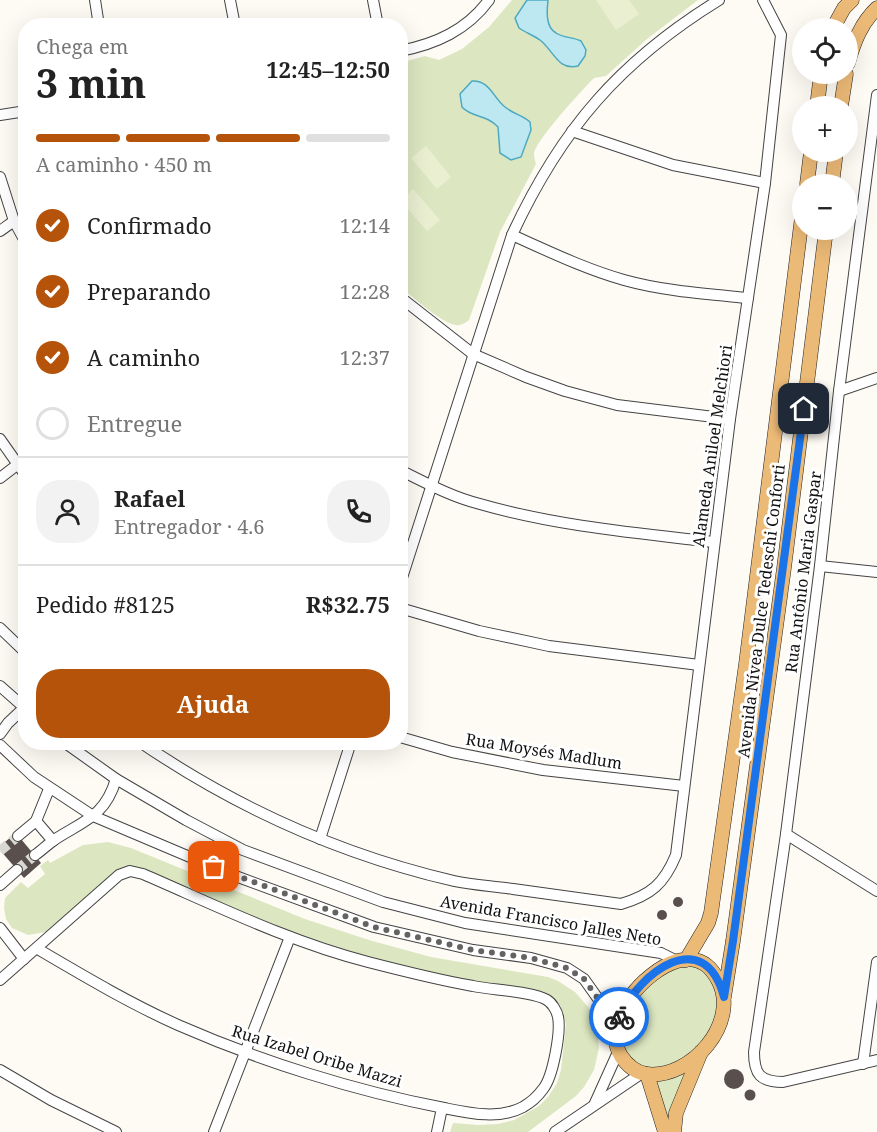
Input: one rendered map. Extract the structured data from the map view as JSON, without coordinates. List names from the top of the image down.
{
  "streets": {
    "main road": ["Avenida Nívea Dulce Tedeschi Conforti"],
    "street": [
      "Alameda Aniloel Melchiori",
      "Rua Antônio Maria Gaspar",
      "Rua Moysés Madlum",
      "Avenida Francisco Jalles Neto",
      "Rua Izabel Oribe Mazzi"
    ]
  },
  "crossings": [
    ["Alameda Aniloel Melchiori", "Rua Moysés Madlum"],
    ["Avenida Nívea Dulce Tedeschi Conforti", "Avenida Francisco Jalles Neto"]
  ],
  "page": {
    "map_buttons": ["+", "−"],
    "heading": ["3 min", "Chega em", "12:45–12:50"],
    "panel": [
      "Rafael",
      "Entregador · 4.6",
      "Pedido #8125",
      "R$32.75"
    ],
    "bar": "A caminho · 450 m",
    "list": [
      ["Confirmado", "12:14"],
      ["Preparando", "12:28"],
      ["A caminho", "12:37"],
      "Entregue"
    ],
    "buttons": "Ajuda"
  }
}
